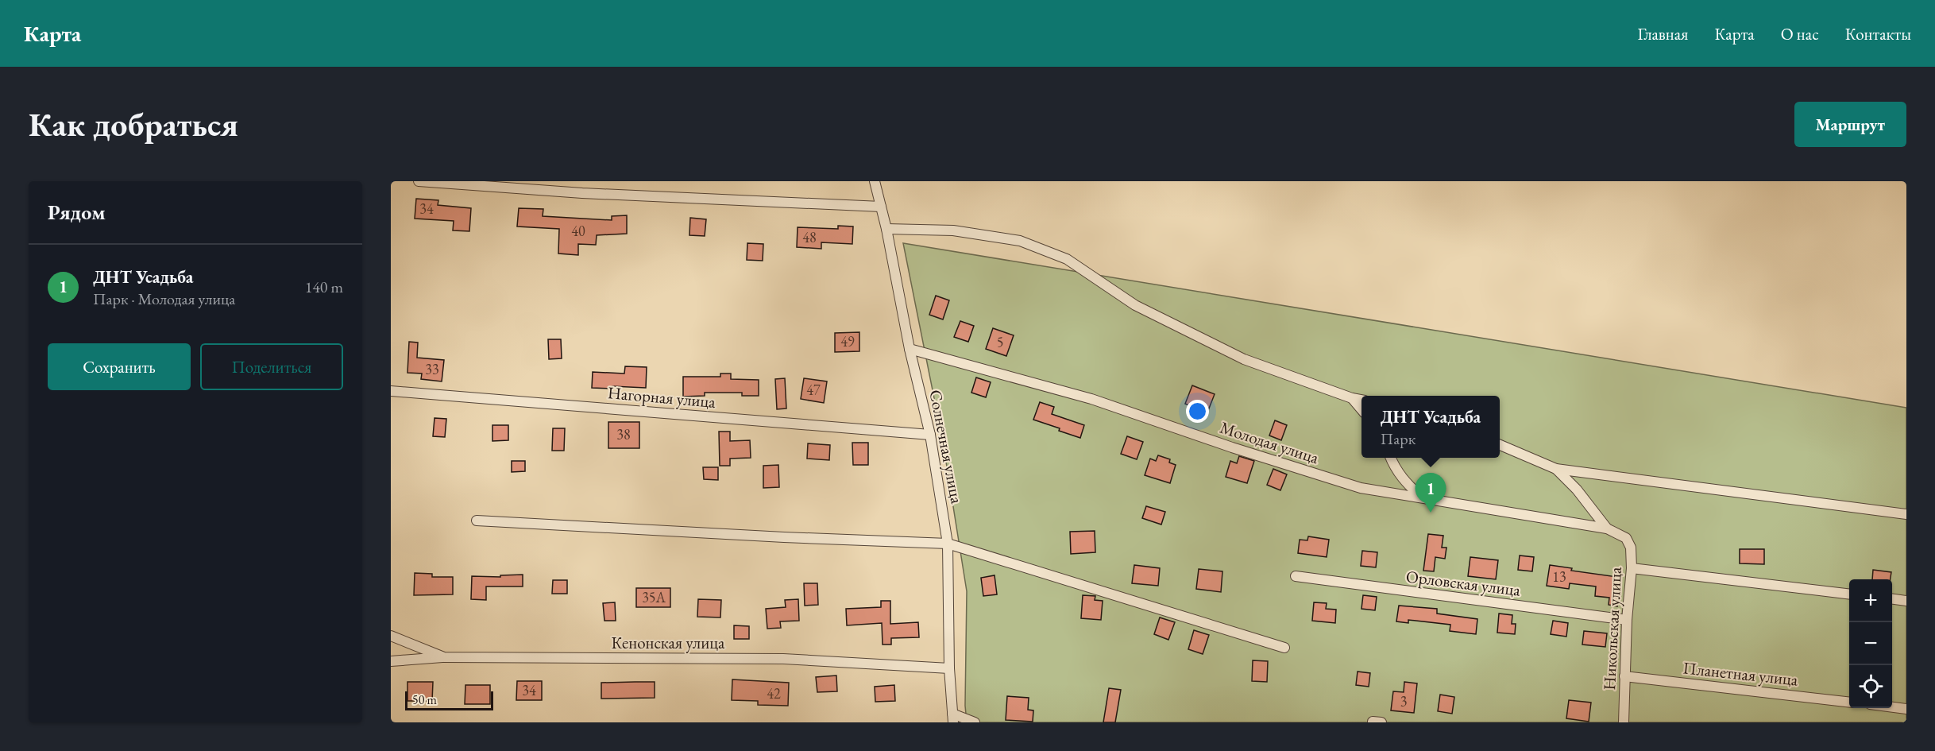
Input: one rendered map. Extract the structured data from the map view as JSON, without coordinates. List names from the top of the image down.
{
  "streets": {
    "street": [
      "Нагорная улица",
      "Молодая улица",
      "Солнечная улица",
      "Орловская улица",
      "Никольская улица",
      "Кенонская улица",
      "Планетная улица"
    ]
  },
  "crossings": [
    ["Нагорная улица", "Солнечная улица"],
    ["Молодая улица", "Солнечная улица"],
    ["Молодая улица", "Никольская улица"],
    ["Солнечная улица", "Кенонская улица"],
    ["Орловская улица", "Никольская улица"],
    ["Никольская улица", "Планетная улица"]
  ],
  "house_numbers": [
    "34",
    "40",
    "48",
    "49",
    "5",
    "33",
    "47",
    "38",
    "13",
    "35А",
    "34",
    "42",
    "3"
  ],
  "scale_bar": "50 m",
  "page": {
    "header": "Карта",
    "nav": [
      "Главная",
      "Карта",
      "О нас",
      "Контакты"
    ],
    "buttons": [
      "Маршрут",
      ["Сохранить", "Поделиться"]
    ],
    "title": "Как добраться",
    "heading": "Рядом",
    "list": [
      {
        "mark": "1",
        "name": "ДНТ Усадьба",
        "note": "Парк · Молодая улица",
        "value": "140 m"
      }
    ],
    "popup": ["ДНТ Усадьба", "Парк"],
    "pins": "1",
    "map_buttons": ["+", "−"],
    "scale": "50 m"
  }
}
